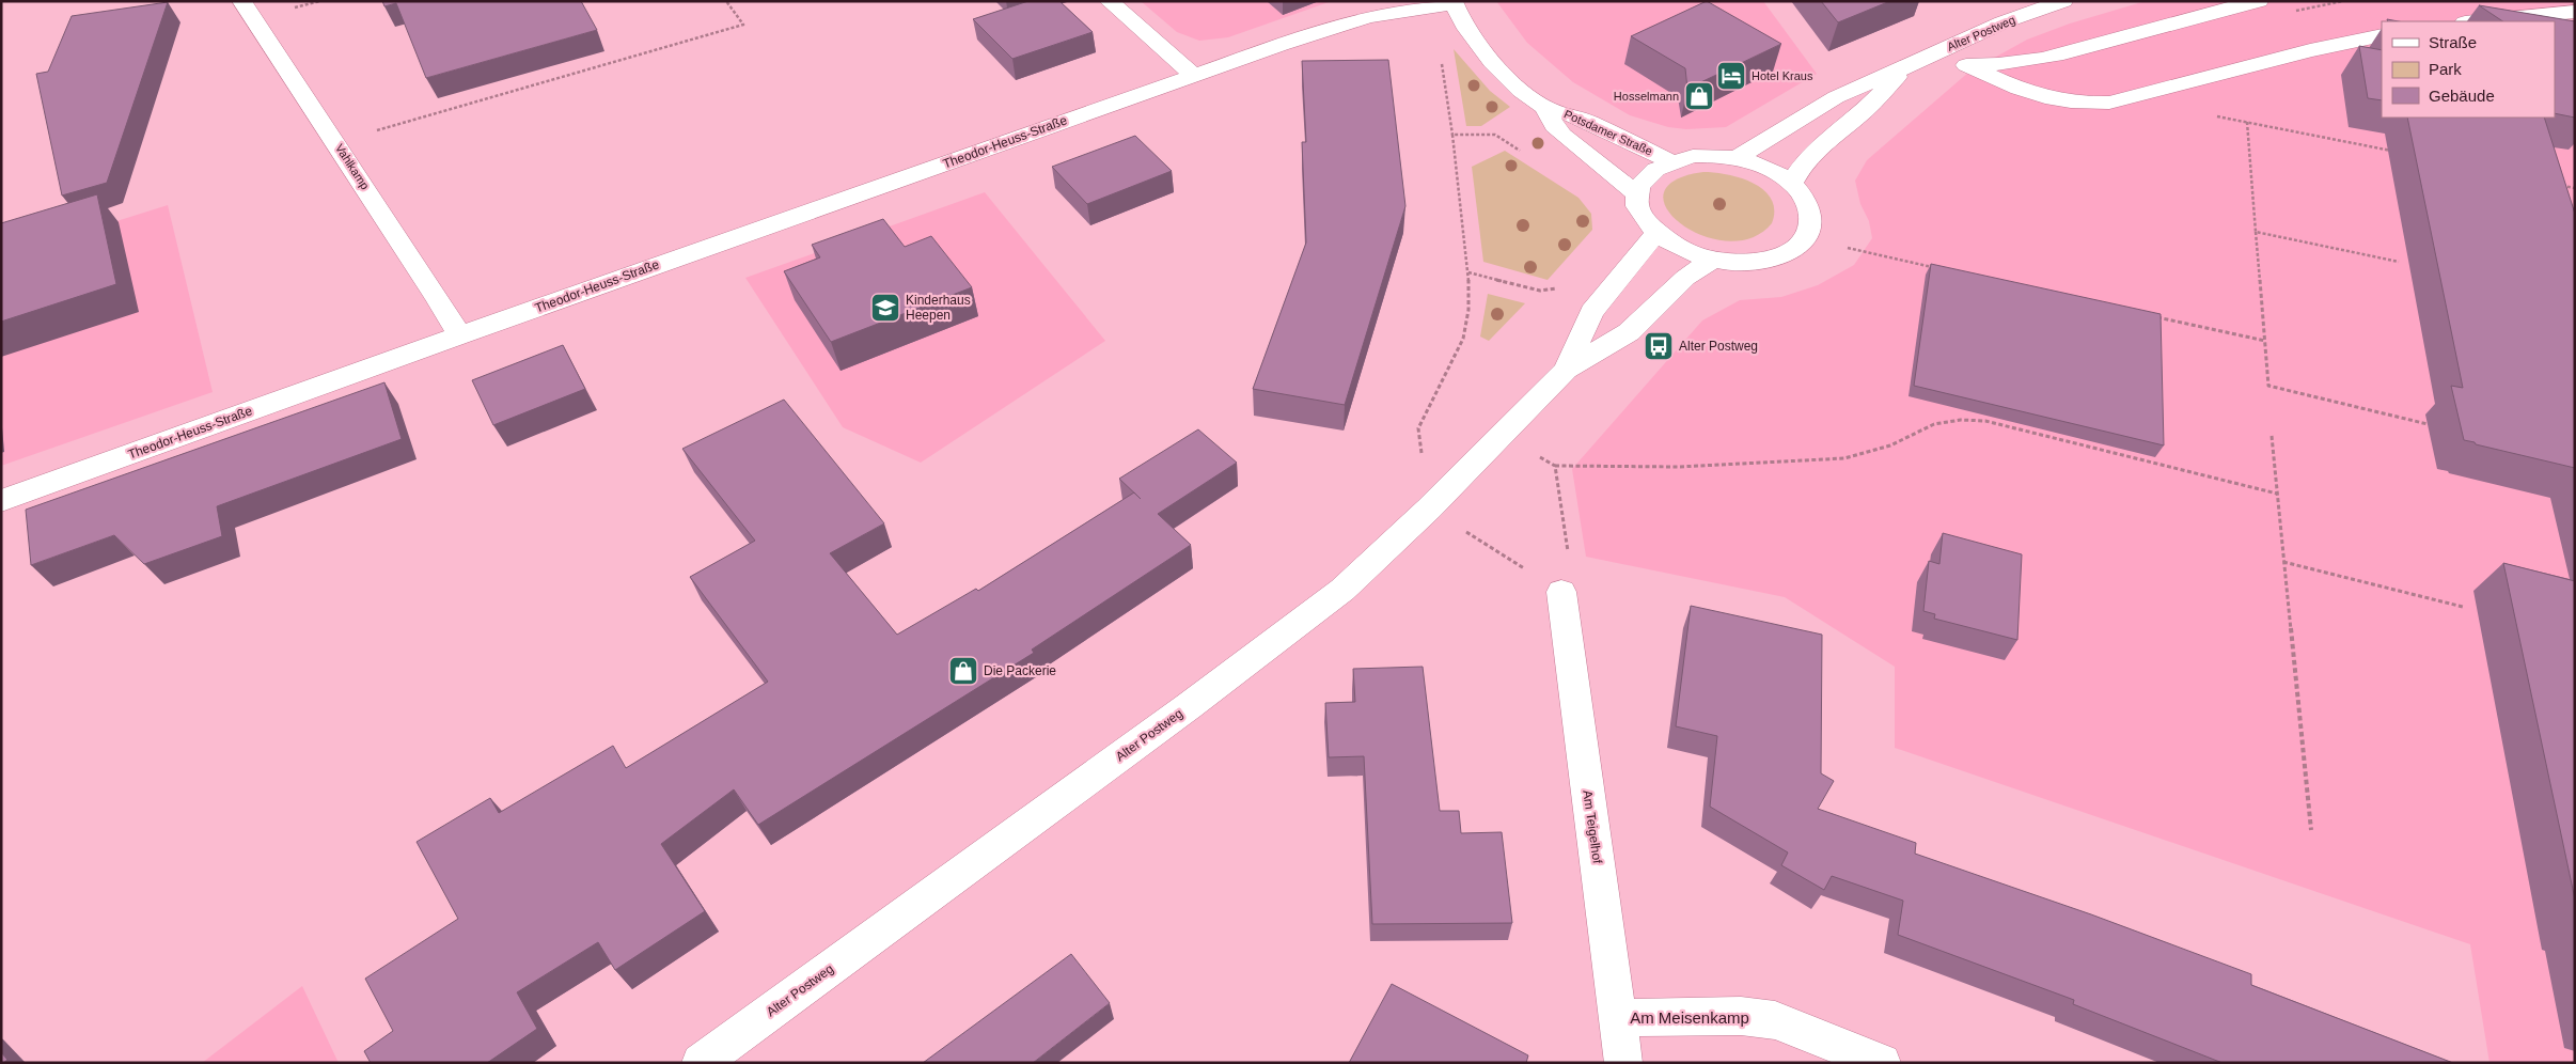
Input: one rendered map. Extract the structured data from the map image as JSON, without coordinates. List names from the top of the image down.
{
  "streets": {
    "street": [
      "Alter Postweg",
      "Potsdamer Straße",
      "Theodor-Heuss-Straße",
      "Vahlkamp",
      "Am Teigelhof",
      "Am Meisenkamp"
    ]
  },
  "crossings": [
    ["Alter Postweg", "Potsdamer Straße"],
    ["Potsdamer Straße", "Theodor-Heuss-Straße"],
    ["Theodor-Heuss-Straße", "Vahlkamp"],
    ["Am Teigelhof", "Am Meisenkamp"]
  ],
  "places": {
    "hotel": ["Hotel Kraus"],
    "shop": ["Hosselmann", "Die Packerie"],
    "school or university": ["Kinderhaus Heepen"],
    "bus stop": ["Alter Postweg"]
  },
  "legend": ["Straße", "Park", "Gebäude"]
}
